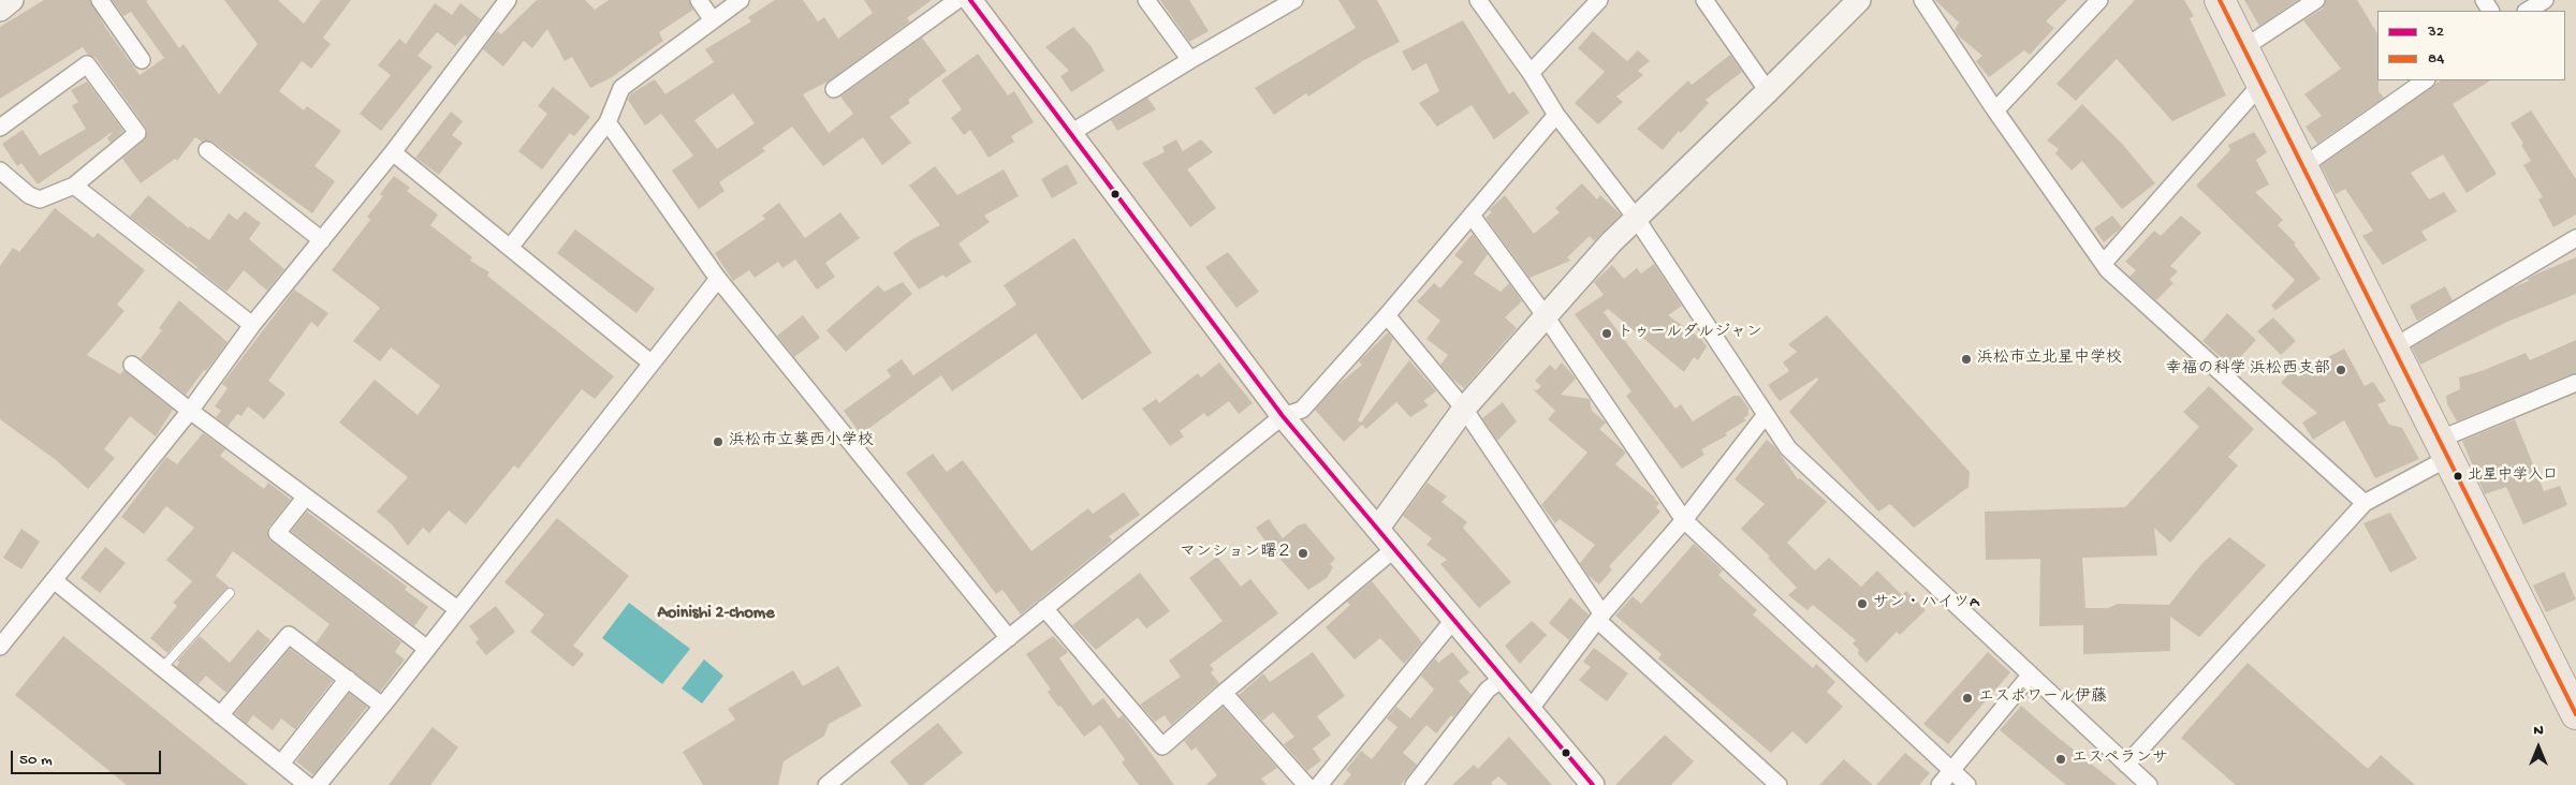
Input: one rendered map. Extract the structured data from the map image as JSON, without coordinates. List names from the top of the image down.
{
  "districts": ["Aoinishi 2-chome"],
  "places": [
    "トゥールダルジャン",
    "浜松市立北星中学校",
    "幸福の科学 浜松西支部",
    "浜松市立葵西小学校",
    "北星中学入口",
    "マンション曙２",
    "サン・ハイツA",
    "エスポワール伊藤",
    "エスペランサ"
  ],
  "lines": ["transit line 32", "transit line 84"],
  "legend": ["32", "84"],
  "scale_bar": "50 m",
  "north": "top"
}
